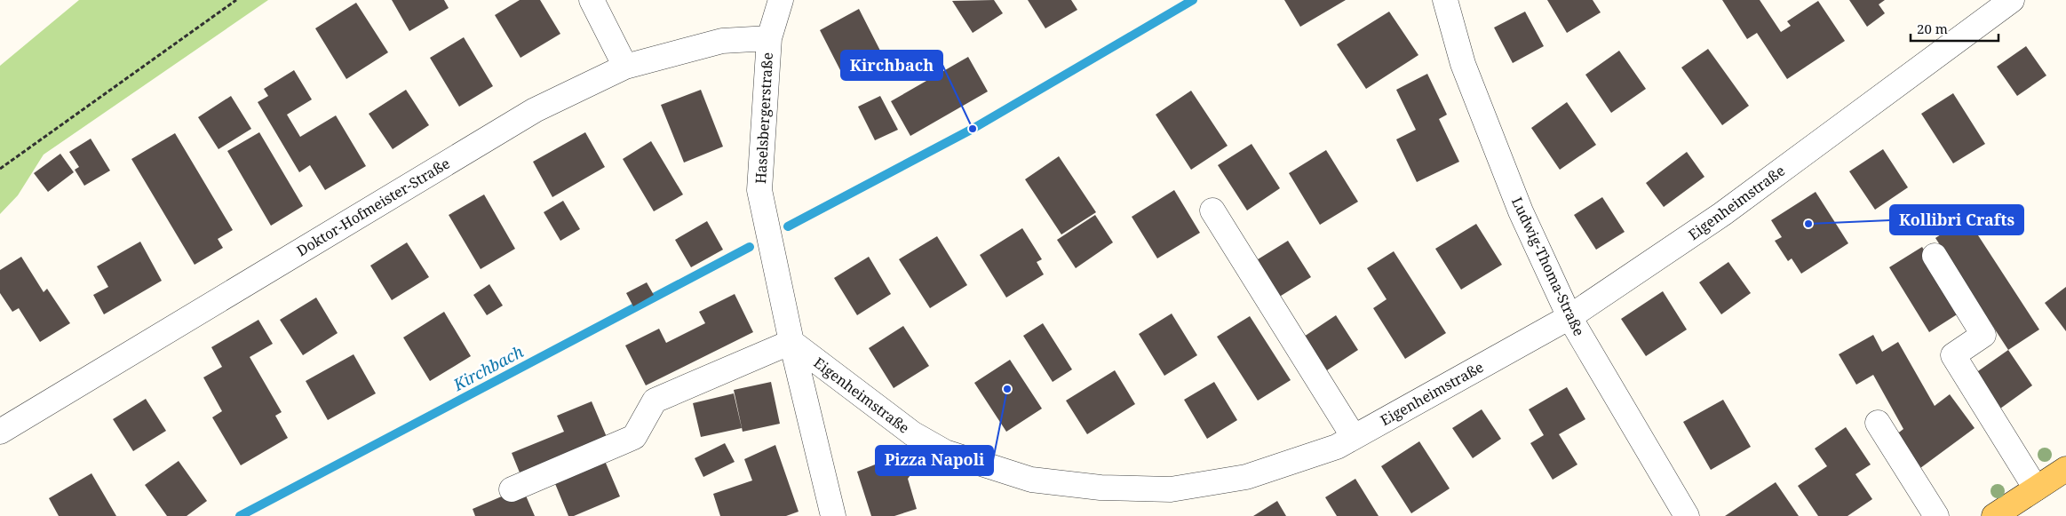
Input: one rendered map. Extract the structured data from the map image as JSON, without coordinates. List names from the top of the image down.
{
  "streets": {
    "street": [
      "Haselsbergerstraße",
      "Eigenheimstraße",
      "Doktor-Hofmeister-Straße",
      "Ludwig-Thoma-Straße"
    ]
  },
  "crossings": [
    ["Haselsbergerstraße", "Eigenheimstraße"],
    ["Haselsbergerstraße", "Doktor-Hofmeister-Straße"],
    ["Eigenheimstraße", "Ludwig-Thoma-Straße"]
  ],
  "water": ["Kirchbach"],
  "places": ["Kirchbach", "Kollibri Crafts", "Pizza Napoli"],
  "scale_bar": "20 m"
}
